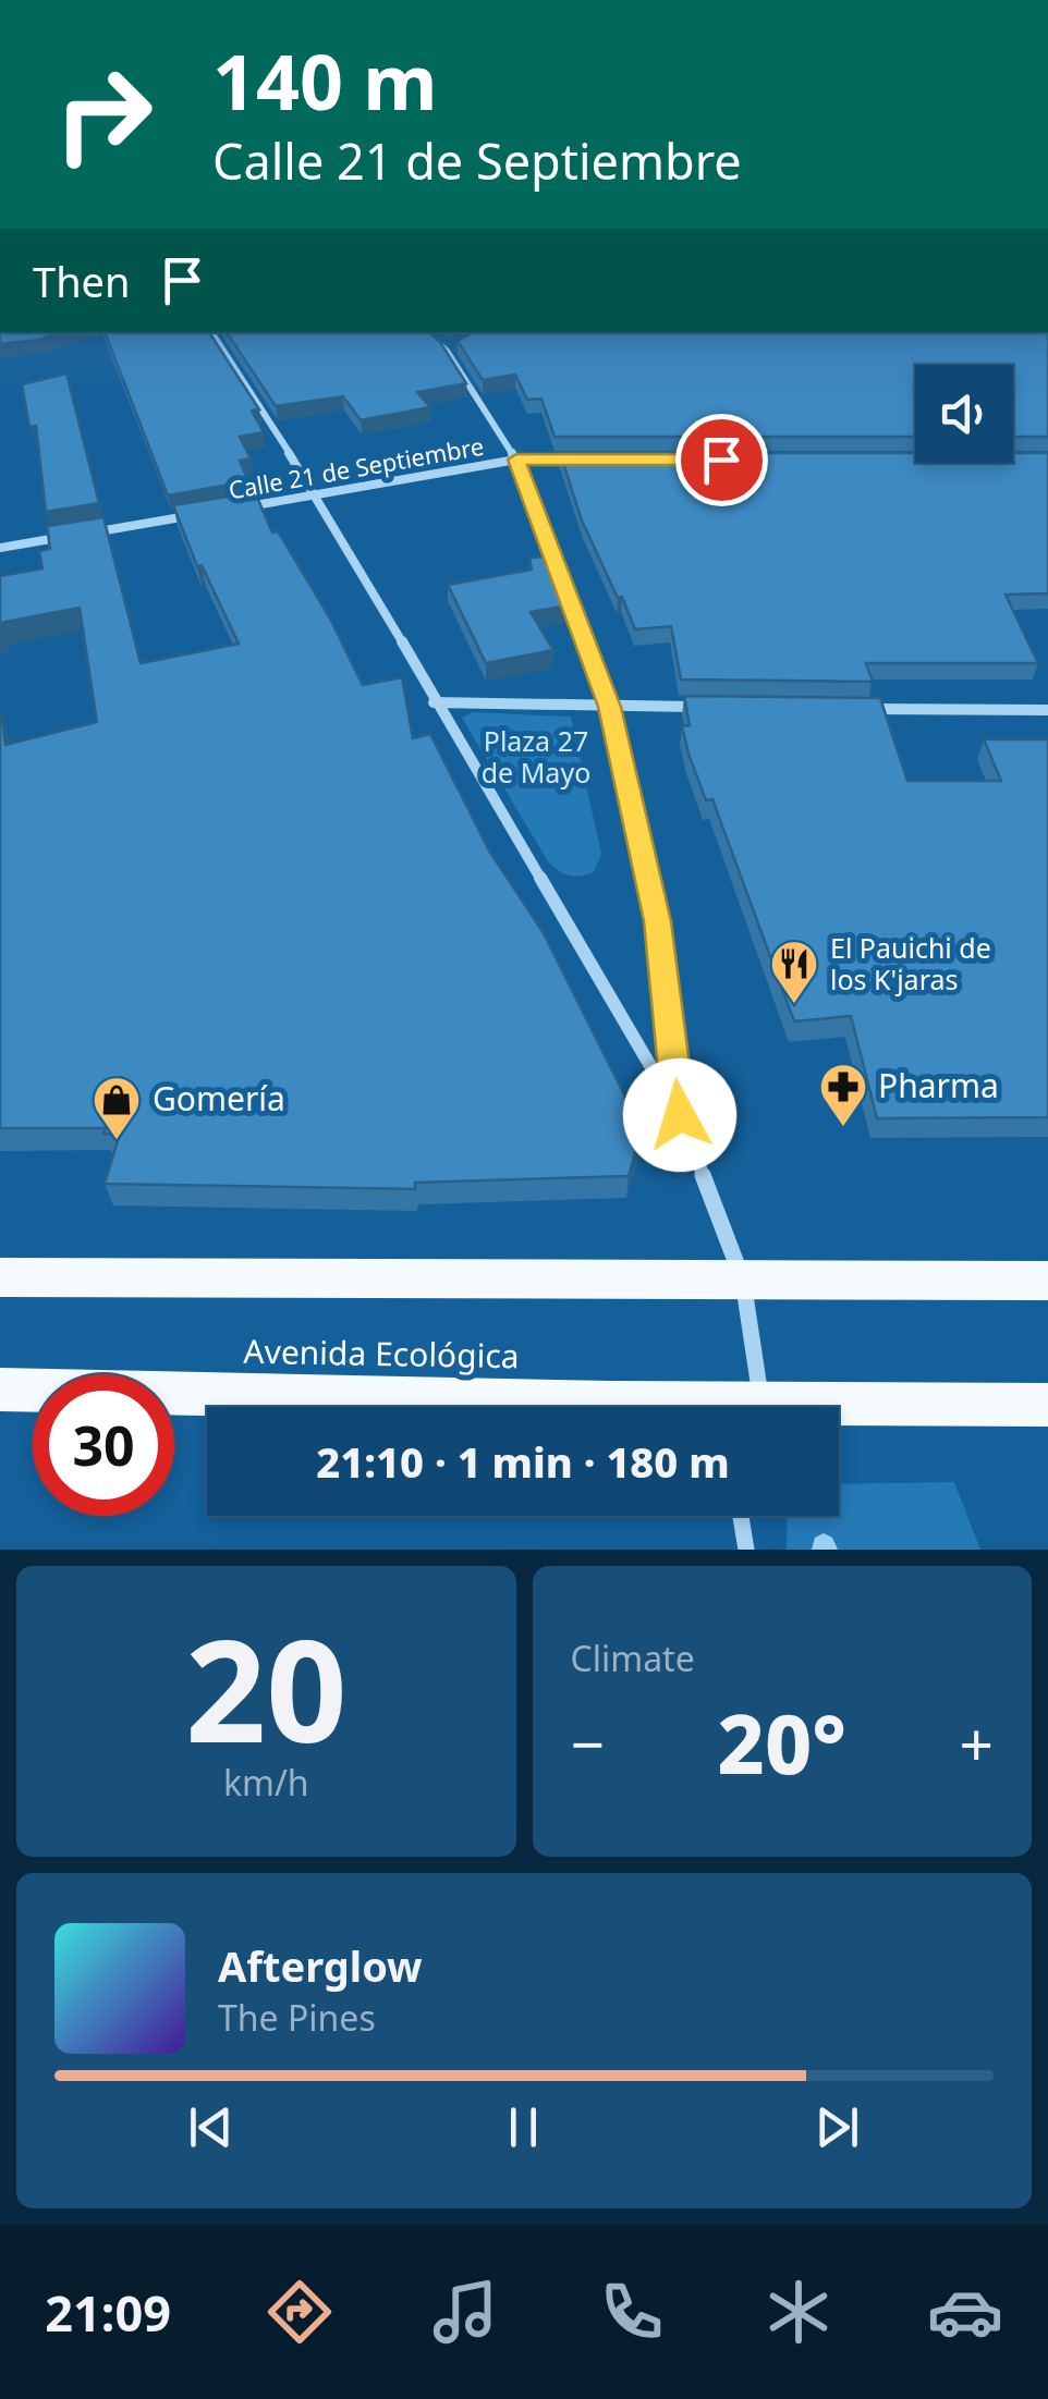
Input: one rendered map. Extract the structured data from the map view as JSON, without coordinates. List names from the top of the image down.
{
  "streets": {
    "main road": ["Avenida Ecológica"],
    "street": ["Calle 21 de Septiembre"]
  },
  "parks": ["Plaza 27 de Mayo"],
  "places": {
    "restaurant": ["El Pauichi de los K'jaras"],
    "pharmacy": ["Pharma"],
    "shop": ["Gomería"]
  },
  "page": {
    "turn": ["140 m", "Calle 21 de Septiembre"],
    "then": "Then",
    "limit": "30",
    "trip": "21:10 · 1 min · 180 m",
    "tile": [
      ["20", "km/h"],
      "Climate"
    ],
    "heat": ["−", "20°", "+"],
    "song": ["Afterglow", "The Pines"],
    "tabs": "21:09"
  }
}
